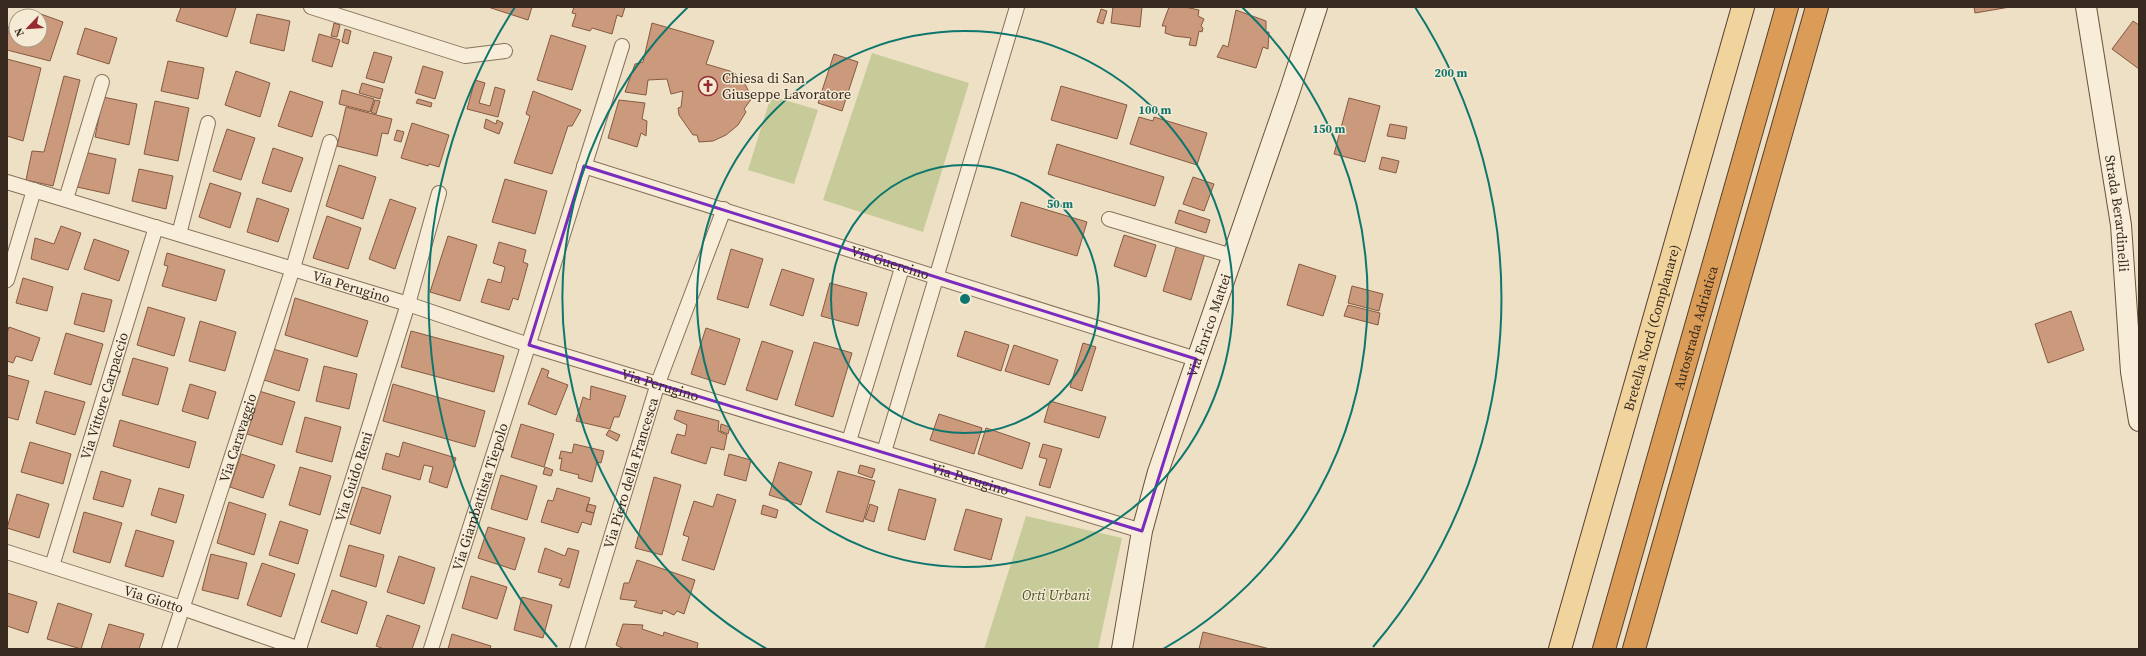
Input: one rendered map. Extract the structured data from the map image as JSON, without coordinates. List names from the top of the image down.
{
  "streets": {
    "highway": ["Autostrada Adriatica"],
    "main road": ["Bretella Nord (Complanare)"],
    "street": [
      "Strada Berardinelli",
      "Via Guercino",
      "Via Perugino",
      "Via Enrico Mattei",
      "Via Vittore Carpaccio",
      "Via Caravaggio",
      "Via Piero della Francesca",
      "Via Guido Reni",
      "Via Giambattista Tiepolo",
      "Via Giotto"
    ]
  },
  "crossings": [
    ["Via Guercino", "Via Enrico Mattei"],
    ["Via Guercino", "Via Piero della Francesca"],
    ["Via Guercino", "Via Giambattista Tiepolo"],
    ["Via Perugino", "Via Enrico Mattei"],
    ["Via Perugino", "Via Vittore Carpaccio"],
    ["Via Perugino", "Via Caravaggio"],
    ["Via Perugino", "Via Piero della Francesca"],
    ["Via Perugino", "Via Guido Reni"],
    ["Via Perugino", "Via Giambattista Tiepolo"],
    ["Via Vittore Carpaccio", "Via Giotto"],
    ["Via Caravaggio", "Via Giotto"],
    ["Via Guido Reni", "Via Giotto"]
  ],
  "parks": ["Orti Urbani"],
  "places": {
    "church": ["Chiesa di San Giuseppe Lavoratore"]
  },
  "north": "bottom left",
  "rings": [
    "200 m",
    "100 m",
    "150 m",
    "50 m"
  ]
}
